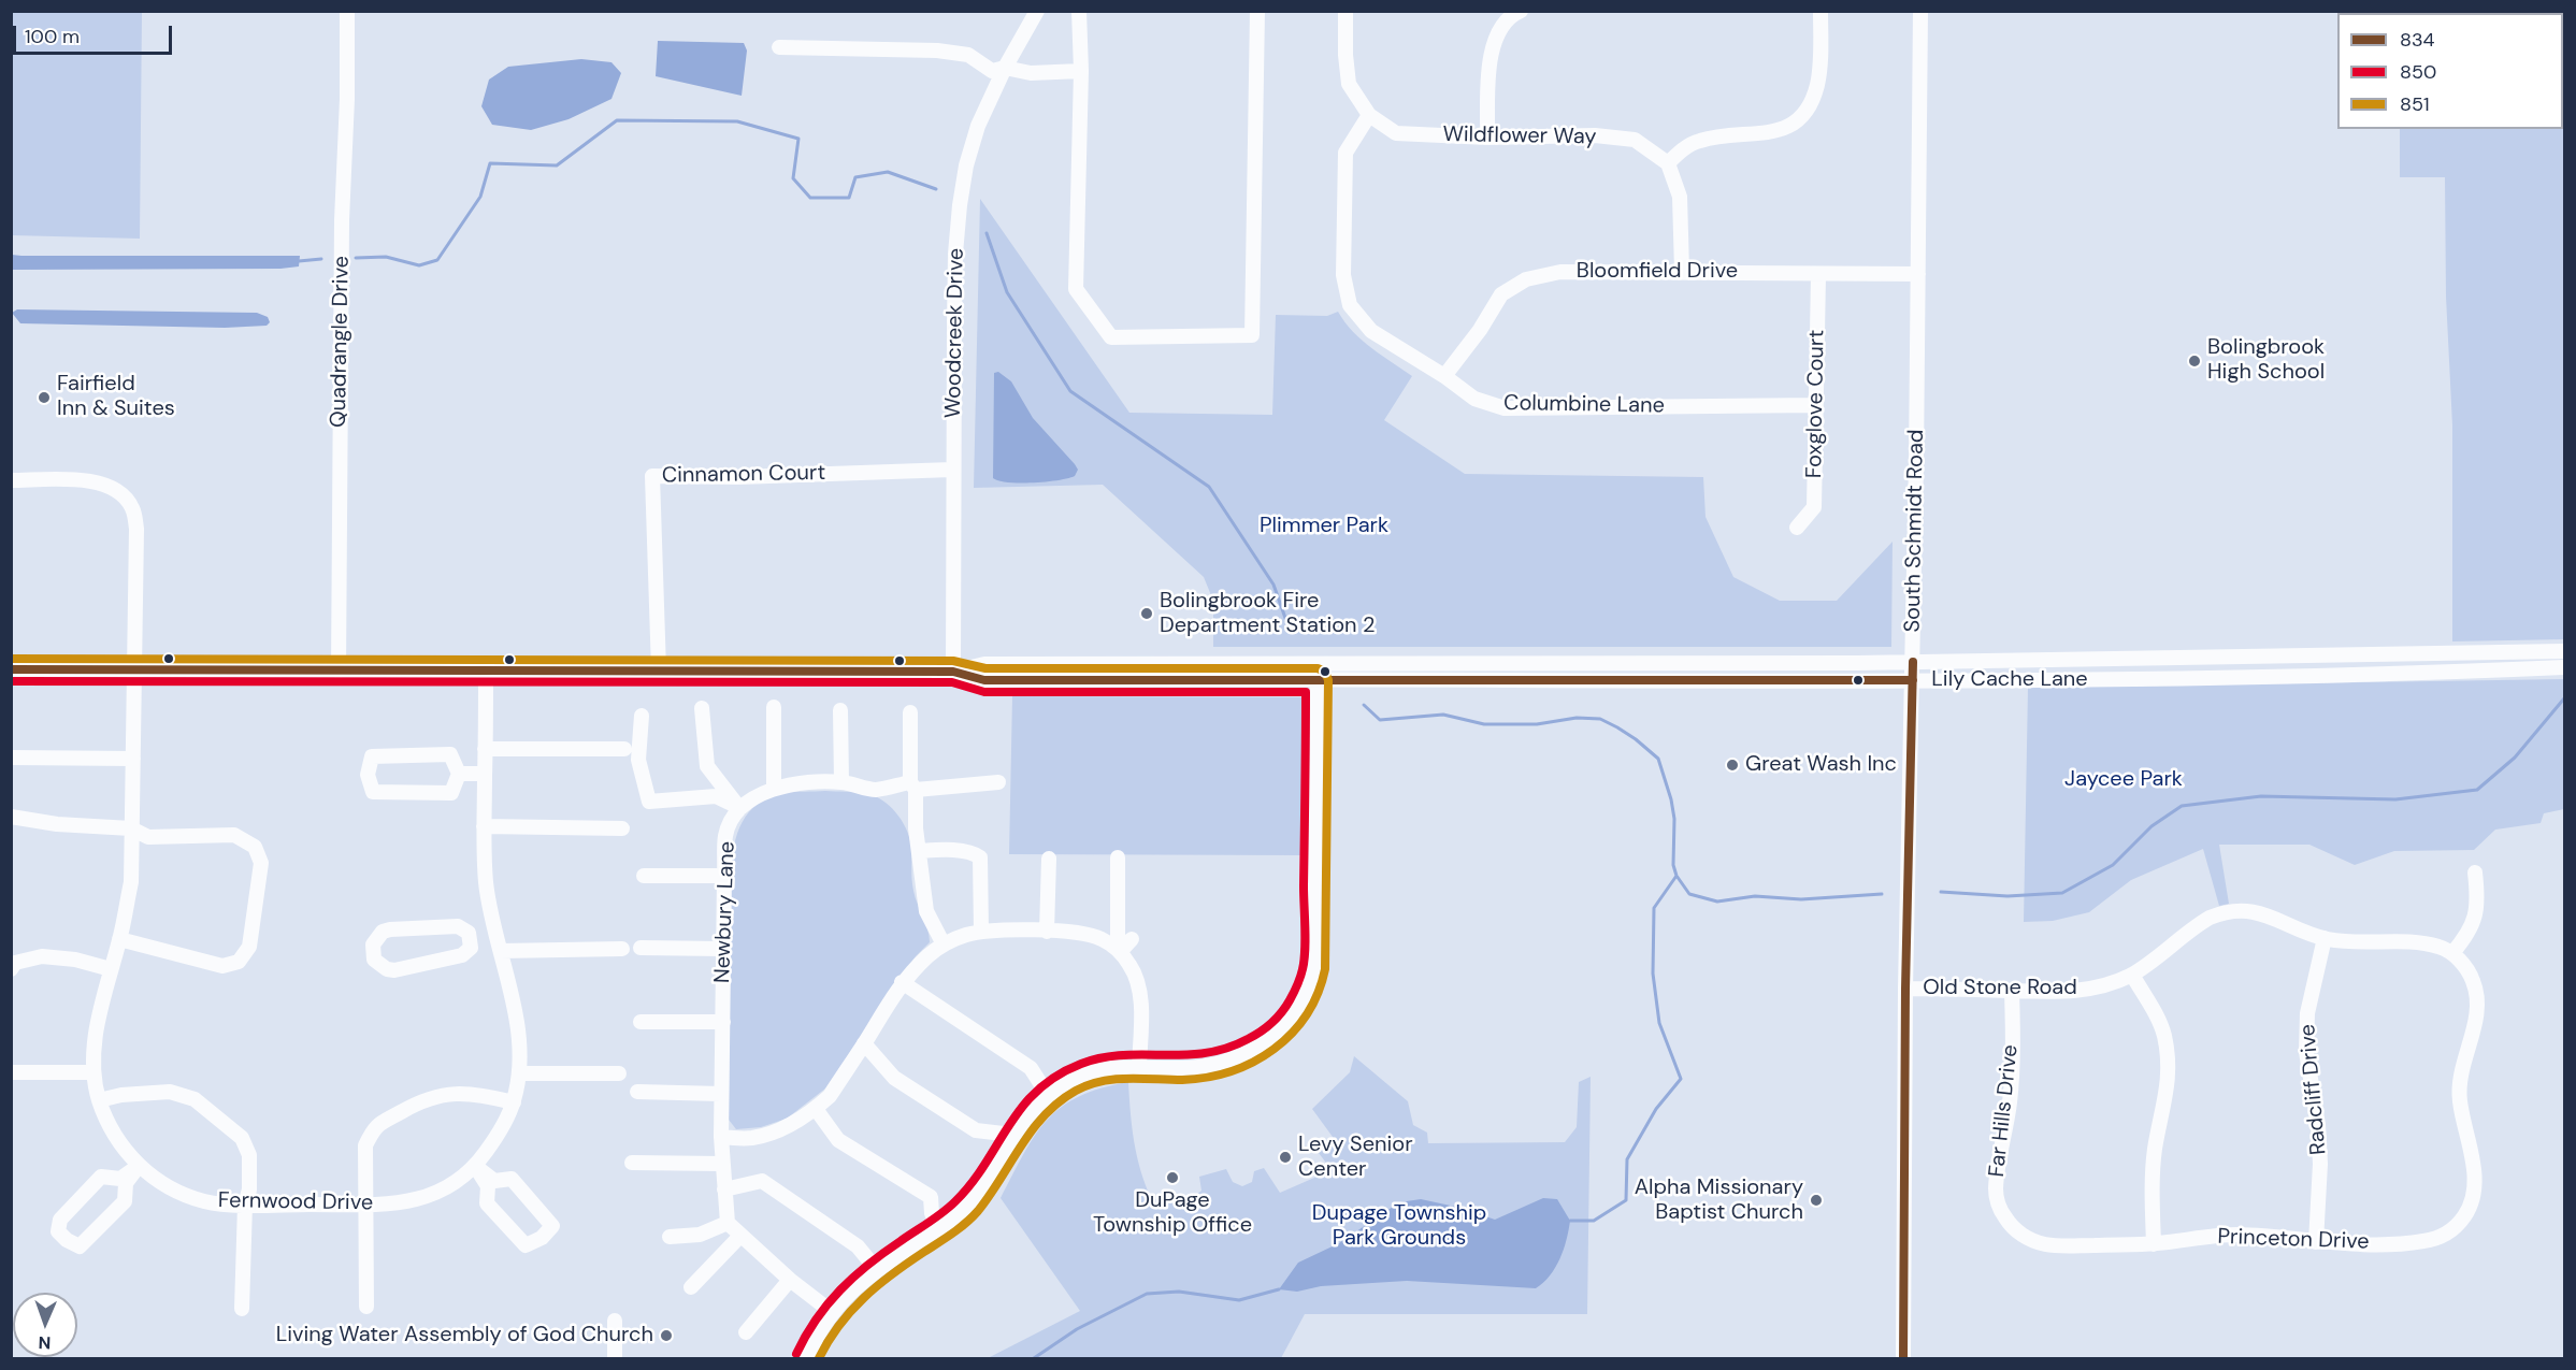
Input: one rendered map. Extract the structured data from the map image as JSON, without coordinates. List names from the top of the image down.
{
  "streets": {
    "street": [
      "Wildflower Way",
      "Bloomfield Drive",
      "Woodcreek Drive",
      "Quadrangle Drive",
      "Foxglove Court",
      "Columbine Lane",
      "Cinnamon Court",
      "South Schmidt Road",
      "Lily Cache Lane",
      "Newbury Lane",
      "Old Stone Road",
      "Radcliff Drive",
      "Far Hills Drive",
      "Fernwood Drive",
      "Princeton Drive"
    ]
  },
  "crossings": [
    ["Wildflower Way", "Columbine Lane"],
    ["Bloomfield Drive", "Foxglove Court"],
    ["Bloomfield Drive", "Columbine Lane"],
    ["Bloomfield Drive", "South Schmidt Road"],
    ["Woodcreek Drive", "Cinnamon Court"],
    ["Woodcreek Drive", "Lily Cache Lane"],
    ["Quadrangle Drive", "Lily Cache Lane"],
    ["Foxglove Court", "Columbine Lane"],
    ["Cinnamon Court", "Lily Cache Lane"],
    ["South Schmidt Road", "Lily Cache Lane"],
    ["South Schmidt Road", "Old Stone Road"],
    ["Lily Cache Lane", "Fernwood Drive"],
    ["Old Stone Road", "Radcliff Drive"],
    ["Old Stone Road", "Far Hills Drive"],
    ["Old Stone Road", "Princeton Drive"],
    ["Radcliff Drive", "Princeton Drive"],
    ["Far Hills Drive", "Princeton Drive"]
  ],
  "parks": ["Plimmer Park", "Jaycee Park", "Dupage Township Park Grounds"],
  "places": [
    "Bolingbrook High School",
    "Fairfield Inn & Suites",
    "Bolingbrook Fire Department Station 2",
    "Great Wash Inc",
    "Levy Senior Center",
    "DuPage Township Office",
    "Alpha Missionary Baptist Church",
    "Living Water Assembly of God Church"
  ],
  "lines": ["transit line 851", "transit line 834", "transit line 850"],
  "legend": ["834", "850", "851"],
  "scale_bar": "100 m",
  "north": "bottom"
}
